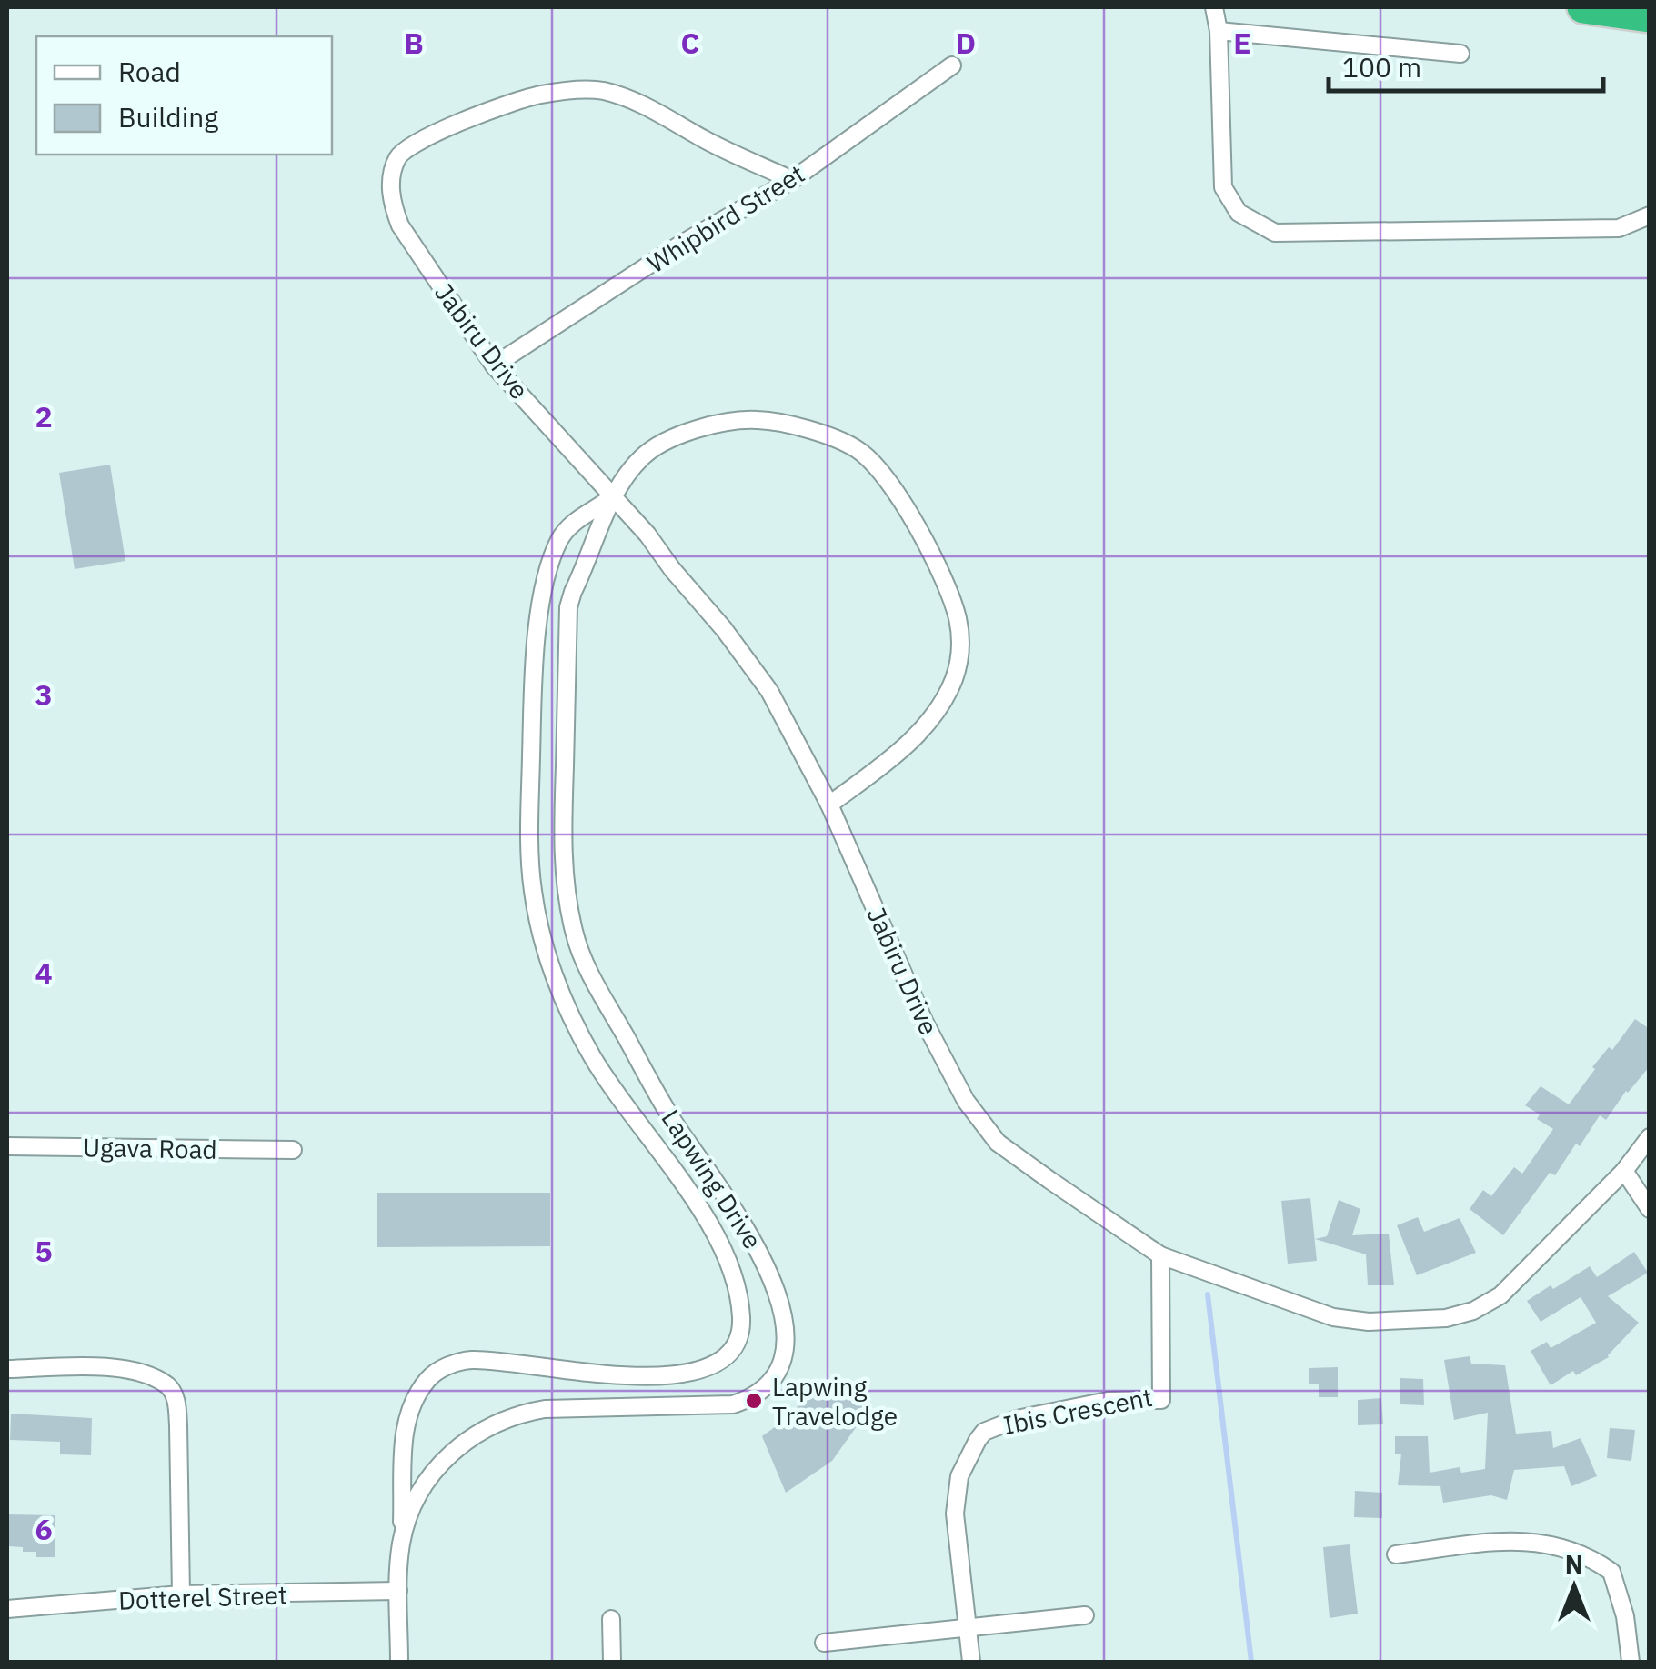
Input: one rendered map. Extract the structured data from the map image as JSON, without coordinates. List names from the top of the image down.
{
  "streets": {
    "street": [
      "Whipbird Street",
      "Jabiru Drive",
      "Ugava Road",
      "Lapwing Drive",
      "Ibis Crescent",
      "Dotterel Street"
    ]
  },
  "crossings": [
    ["Whipbird Street", "Jabiru Drive"],
    ["Jabiru Drive", "Lapwing Drive"],
    ["Jabiru Drive", "Ibis Crescent"],
    ["Lapwing Drive", "Dotterel Street"]
  ],
  "places": ["Lapwing Travelodge"],
  "legend": ["Road", "Building"],
  "scale_bar": "100 m",
  "north": "top",
  "grid": {
    "columns": [
      "B",
      "C",
      "D",
      "E"
    ],
    "rows": [
      "2",
      "3",
      "4",
      "5",
      "6"
    ]
  }
}
